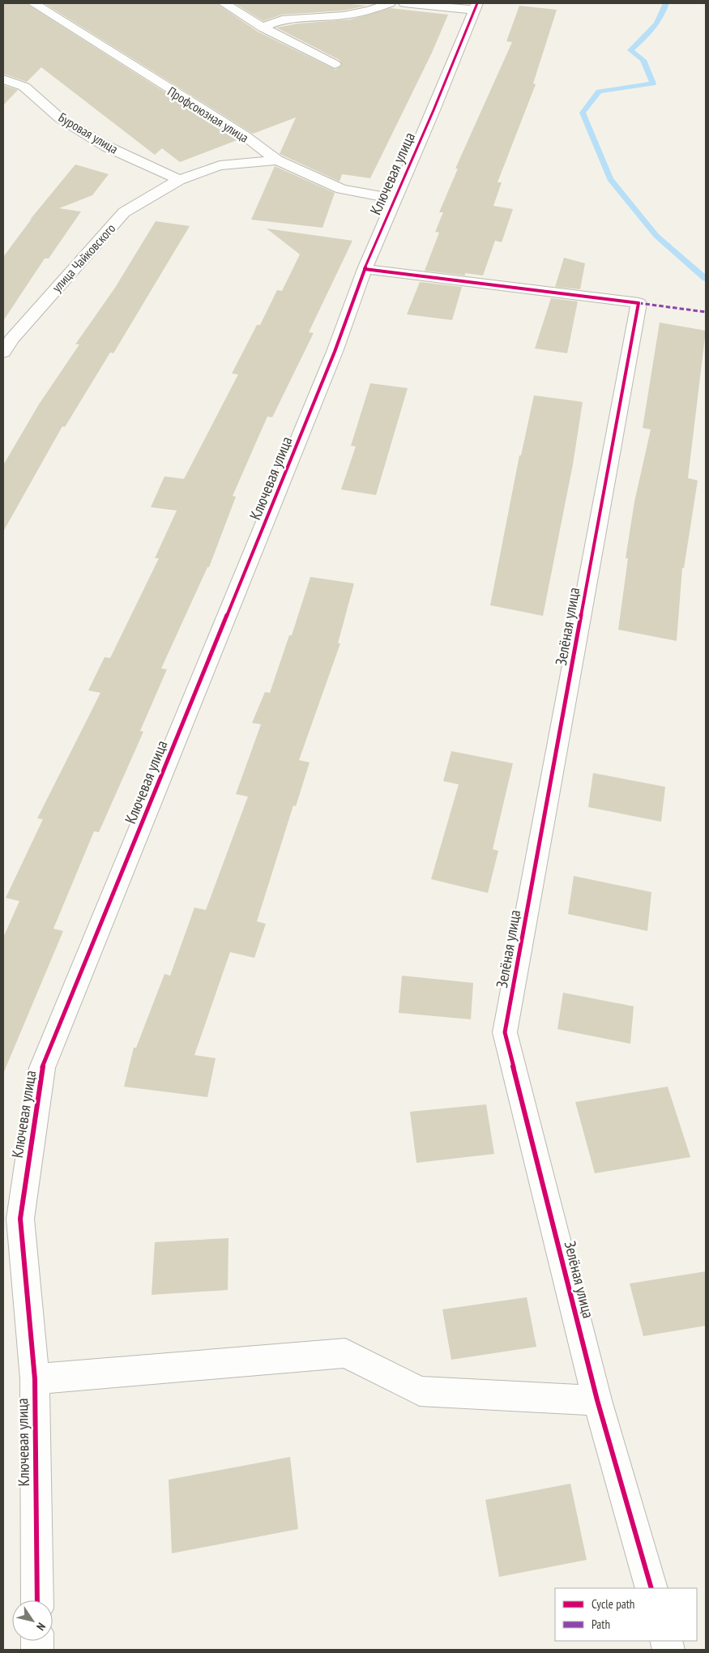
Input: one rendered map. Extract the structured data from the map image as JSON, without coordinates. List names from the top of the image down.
{
  "streets": {
    "street": [
      "Профсоюзная улица",
      "Буровая улица",
      "Ключевая улица",
      "улица Чайковского",
      "Зелёная улица"
    ]
  },
  "crossings": [
    ["Профсоюзная улица", "Ключевая улица"],
    ["Профсоюзная улица", "улица Чайковского"],
    ["Буровая улица", "улица Чайковского"],
    ["Ключевая улица", "Зелёная улица"]
  ],
  "legend": ["Cycle path", "Path"],
  "north": "bottom right"
}
